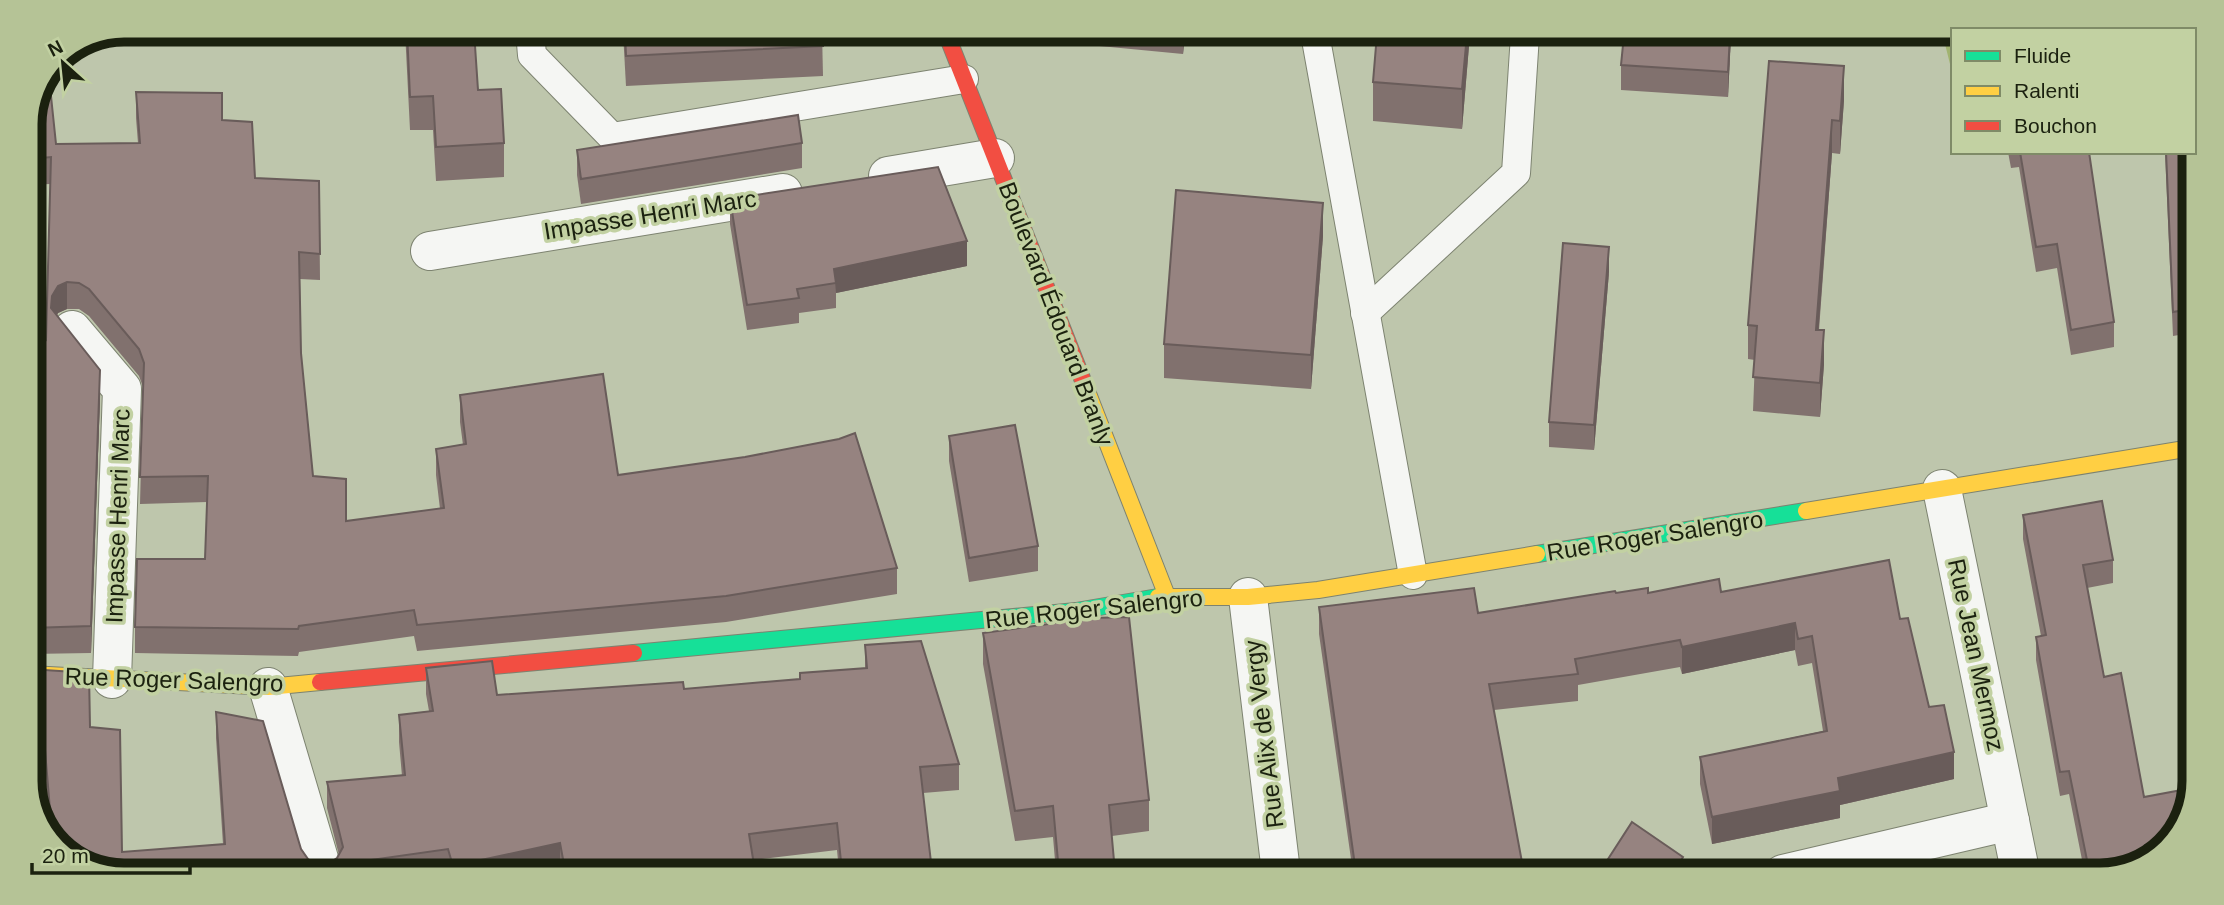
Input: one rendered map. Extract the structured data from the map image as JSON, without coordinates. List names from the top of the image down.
{
  "streets": {
    "street": [
      "Impasse Henri Marc",
      "Boulevard Édouard Branly",
      "Rue Roger Salengro",
      "Rue Jean Mermoz",
      "Rue Alix de Vergy"
    ]
  },
  "crossings": [
    ["Impasse Henri Marc", "Rue Roger Salengro"],
    ["Boulevard Édouard Branly", "Rue Roger Salengro"],
    ["Rue Roger Salengro", "Rue Jean Mermoz"],
    ["Rue Roger Salengro", "Rue Alix de Vergy"]
  ],
  "legend": ["Fluide", "Ralenti", "Bouchon"],
  "scale_bar": "20 m",
  "north": "top left"
}
